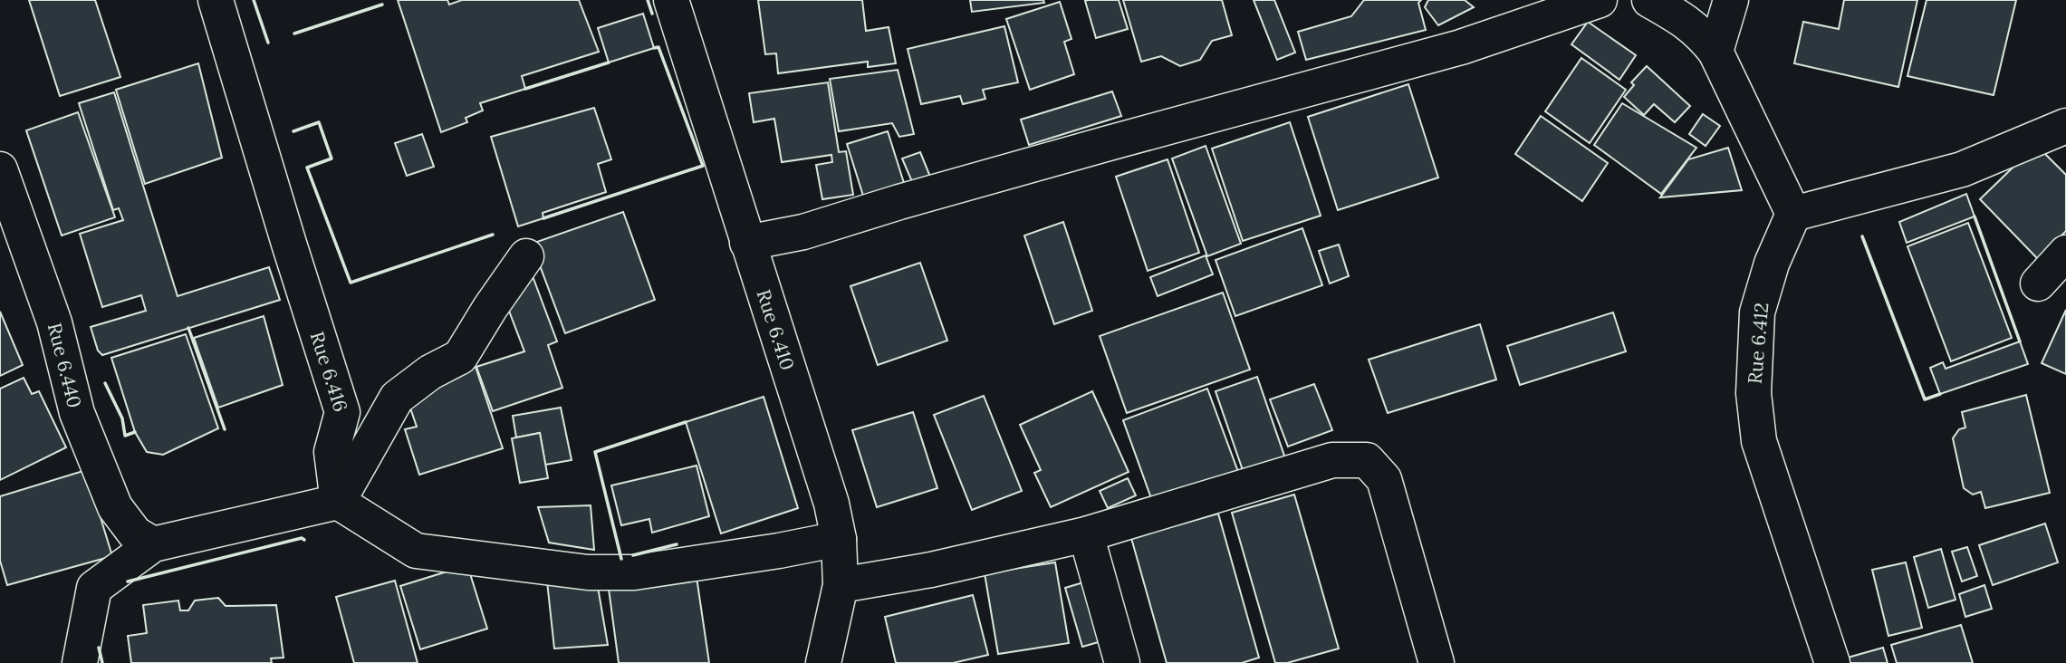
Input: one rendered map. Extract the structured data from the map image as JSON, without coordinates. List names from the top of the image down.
{
  "streets": {
    "street": [
      "Rue 6.410",
      "Rue 6.412",
      "Rue 6.440",
      "Rue 6.416"
    ]
  }
}
